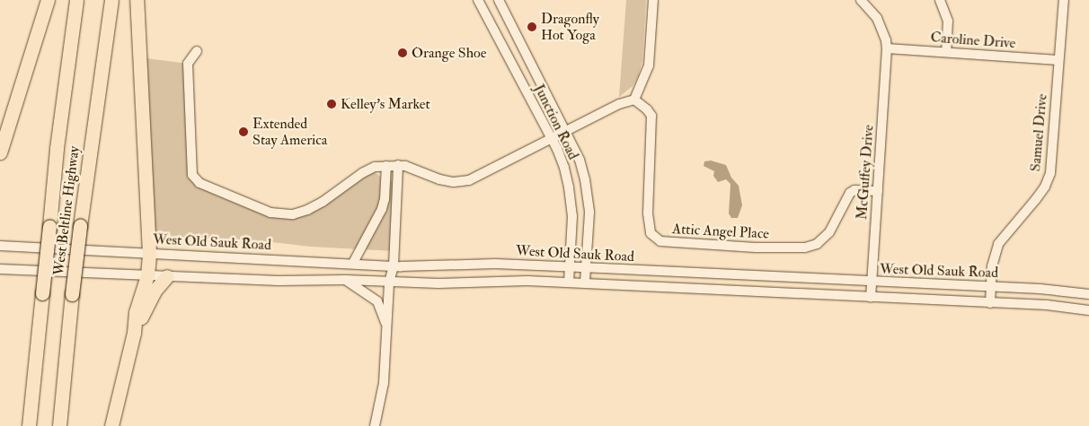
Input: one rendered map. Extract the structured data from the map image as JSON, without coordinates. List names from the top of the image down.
{
  "streets": {
    "highway": ["West Beltline Highway"],
    "street": [
      "Caroline Drive",
      "Junction Road",
      "Samuel Drive",
      "McGuffey Drive",
      "Attic Angel Place",
      "West Old Sauk Road"
    ]
  },
  "crossings": [
    ["Caroline Drive", "Samuel Drive"],
    ["Caroline Drive", "McGuffey Drive"],
    ["Junction Road", "West Old Sauk Road"],
    ["Samuel Drive", "West Old Sauk Road"],
    ["McGuffey Drive", "Attic Angel Place"],
    ["McGuffey Drive", "West Old Sauk Road"]
  ],
  "places": [
    "Dragonfly Hot Yoga",
    "Orange Shoe",
    "Kelley's Market",
    "Extended Stay America"
  ]
}
